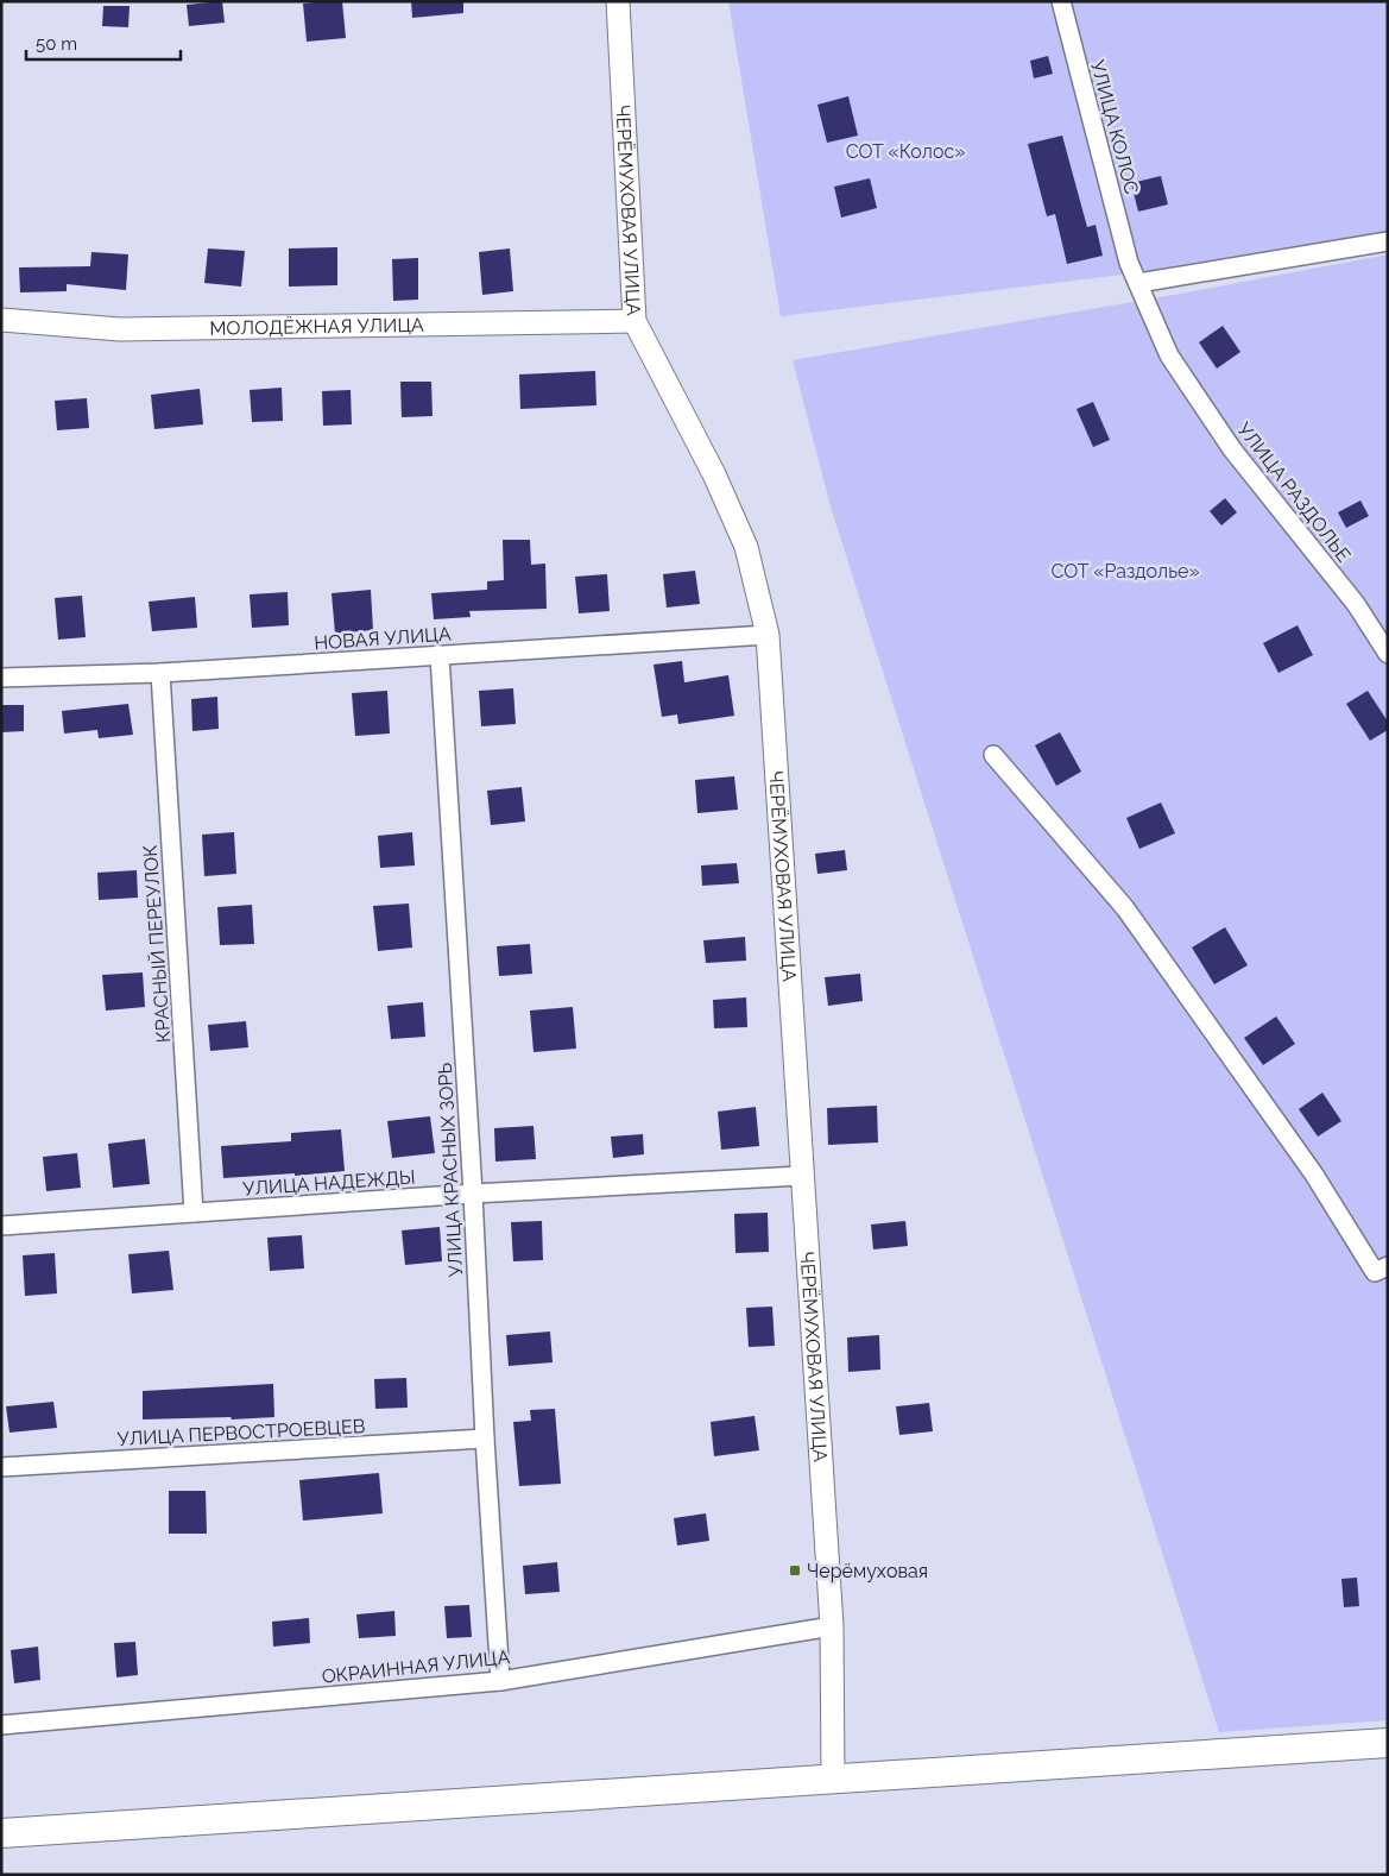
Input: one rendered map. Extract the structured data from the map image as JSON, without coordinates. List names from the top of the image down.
{
  "streets": {
    "street": [
      "УЛИЦА КОЛОС",
      "ЧЕРЁМУХОВАЯ УЛИЦА",
      "МОЛОДЁЖНАЯ УЛИЦА",
      "УЛИЦА РАЗДОЛЬЕ",
      "НОВАЯ УЛИЦА",
      "КРАСНЫЙ ПЕРЕУЛОК",
      "УЛИЦА КРАСНЫХ ЗОРЬ",
      "УЛИЦА НАДЕЖДЫ",
      "УЛИЦА ПЕРВОСТРОЕВЦЕВ",
      "ОКРАИННАЯ УЛИЦА"
    ]
  },
  "crossings": [
    ["УЛИЦА КОЛОС", "УЛИЦА РАЗДОЛЬЕ"],
    ["ЧЕРЁМУХОВАЯ УЛИЦА", "МОЛОДЁЖНАЯ УЛИЦА"],
    ["ЧЕРЁМУХОВАЯ УЛИЦА", "НОВАЯ УЛИЦА"],
    ["ЧЕРЁМУХОВАЯ УЛИЦА", "УЛИЦА НАДЕЖДЫ"],
    ["ЧЕРЁМУХОВАЯ УЛИЦА", "ОКРАИННАЯ УЛИЦА"],
    ["НОВАЯ УЛИЦА", "КРАСНЫЙ ПЕРЕУЛОК"],
    ["НОВАЯ УЛИЦА", "УЛИЦА КРАСНЫХ ЗОРЬ"],
    ["КРАСНЫЙ ПЕРЕУЛОК", "УЛИЦА НАДЕЖДЫ"],
    ["УЛИЦА КРАСНЫХ ЗОРЬ", "УЛИЦА НАДЕЖДЫ"],
    ["УЛИЦА КРАСНЫХ ЗОРЬ", "УЛИЦА ПЕРВОСТРОЕВЦЕВ"],
    ["УЛИЦА КРАСНЫХ ЗОРЬ", "ОКРАИННАЯ УЛИЦА"]
  ],
  "parks": ["СОТ «Колос»", "СОТ «Раздолье»"],
  "places": {
    "transit": ["Черёмуховая"]
  },
  "scale_bar": "50 m"
}
